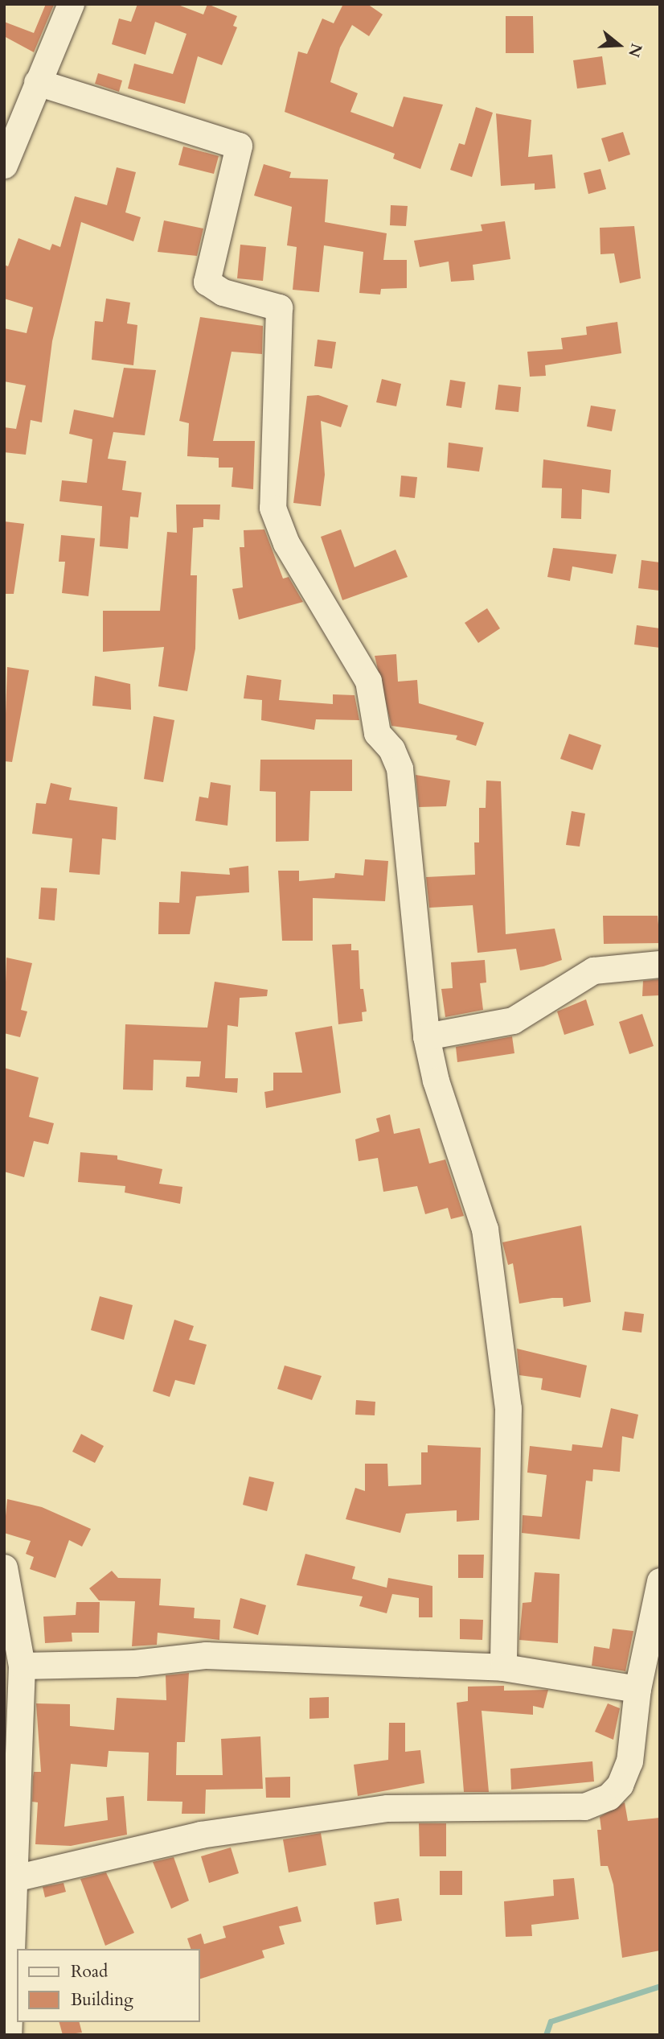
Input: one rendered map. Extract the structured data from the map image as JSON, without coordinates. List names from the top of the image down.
{
  "legend": ["Road", "Building"],
  "north": "right"
}
